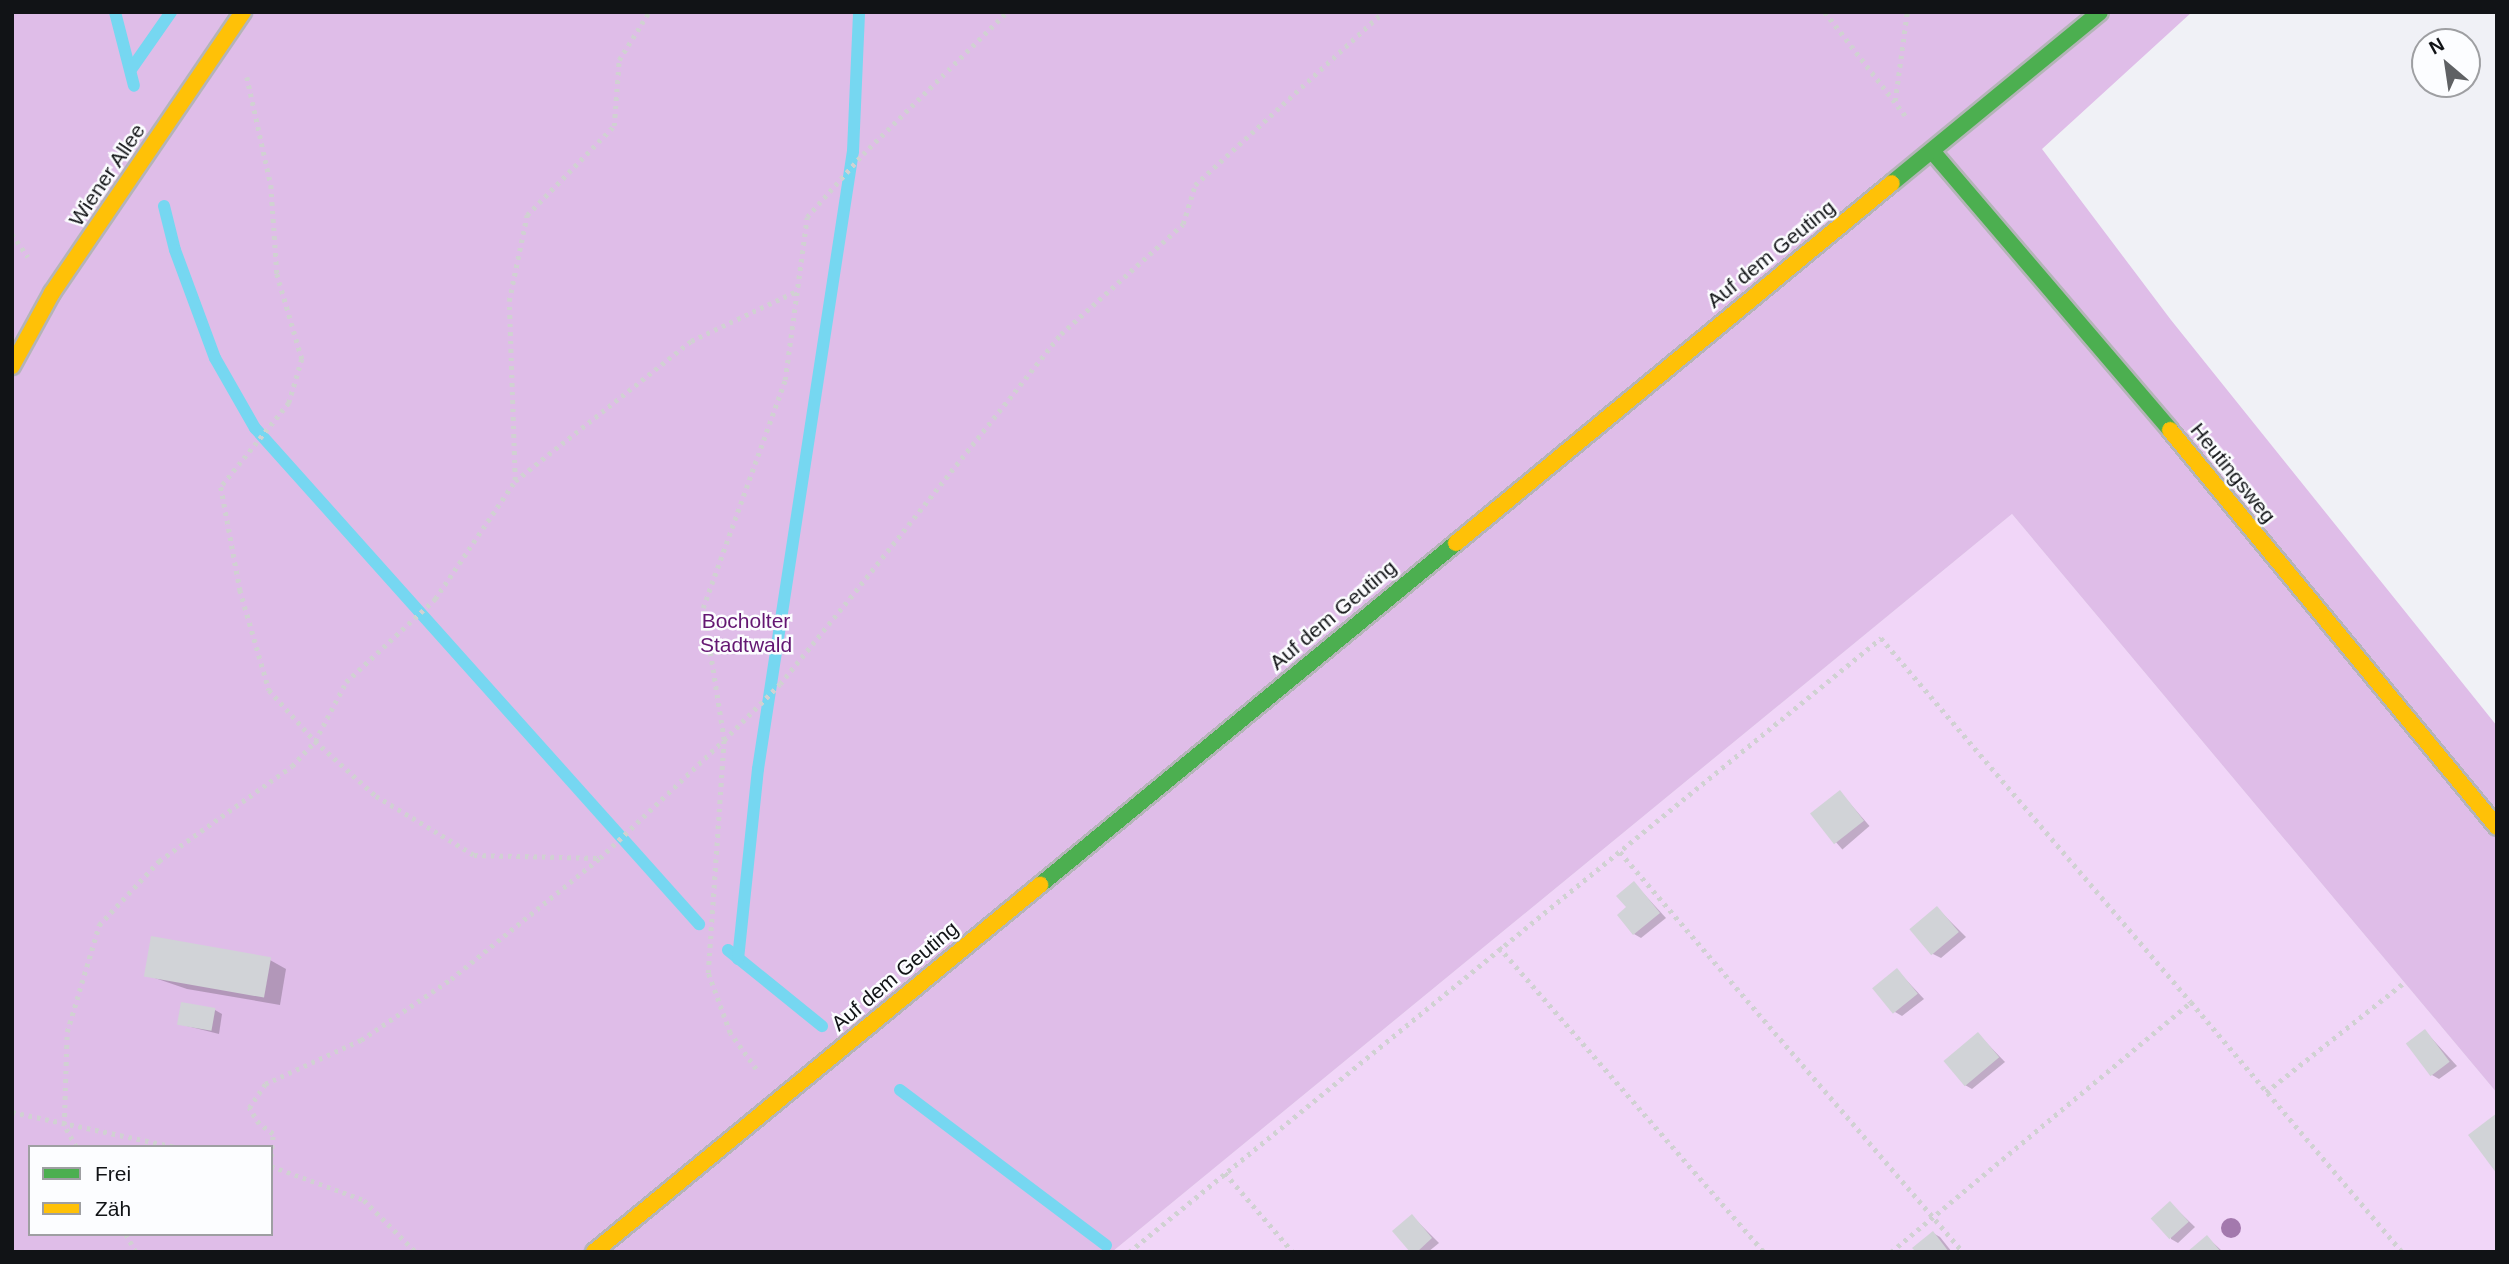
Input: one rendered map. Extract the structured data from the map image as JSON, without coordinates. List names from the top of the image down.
{
  "streets": {
    "street": ["Wiener Allee", "Auf dem Geuting", "Heutingsweg"]
  },
  "crossings": [
    ["Auf dem Geuting", "Heutingsweg"]
  ],
  "parks": ["Bocholter Stadtwald"],
  "legend": ["Frei", "Zäh"],
  "north": "top left"
}
